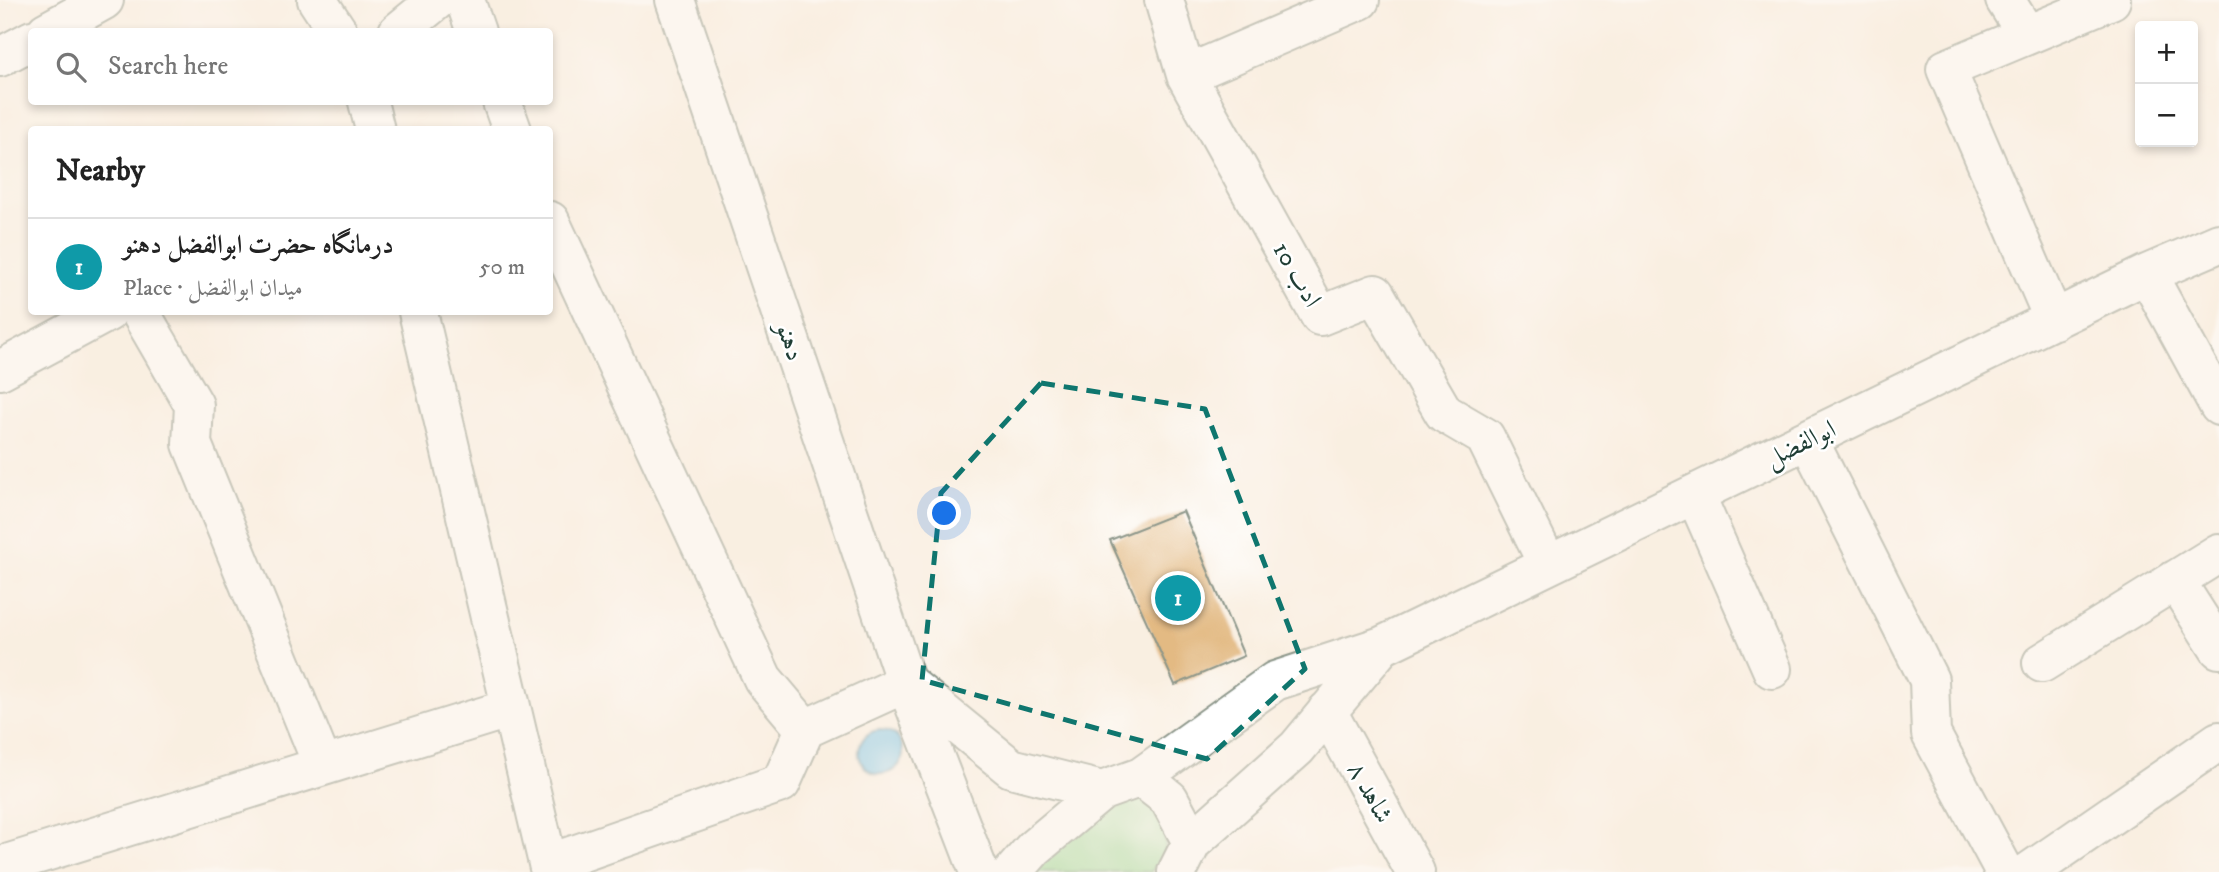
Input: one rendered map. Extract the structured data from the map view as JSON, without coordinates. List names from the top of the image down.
{
  "streets": {
    "street": [
      "ادب 10",
      "دهنو",
      "ابوالفضل",
      "شاهد ۸"
    ]
  },
  "crossings": [
    ["ادب 10", "ابوالفضل"]
  ],
  "page": {
    "map_buttons": ["+", "−"],
    "search": "Search here",
    "heading": "Nearby",
    "list": [
      {
        "mark": "1",
        "name": "درمانگاه حضرت ابوالفضل دهنو",
        "note": "Place · میدان ابوالفضل",
        "value": "50 m"
      }
    ],
    "pins": "1"
  }
}
